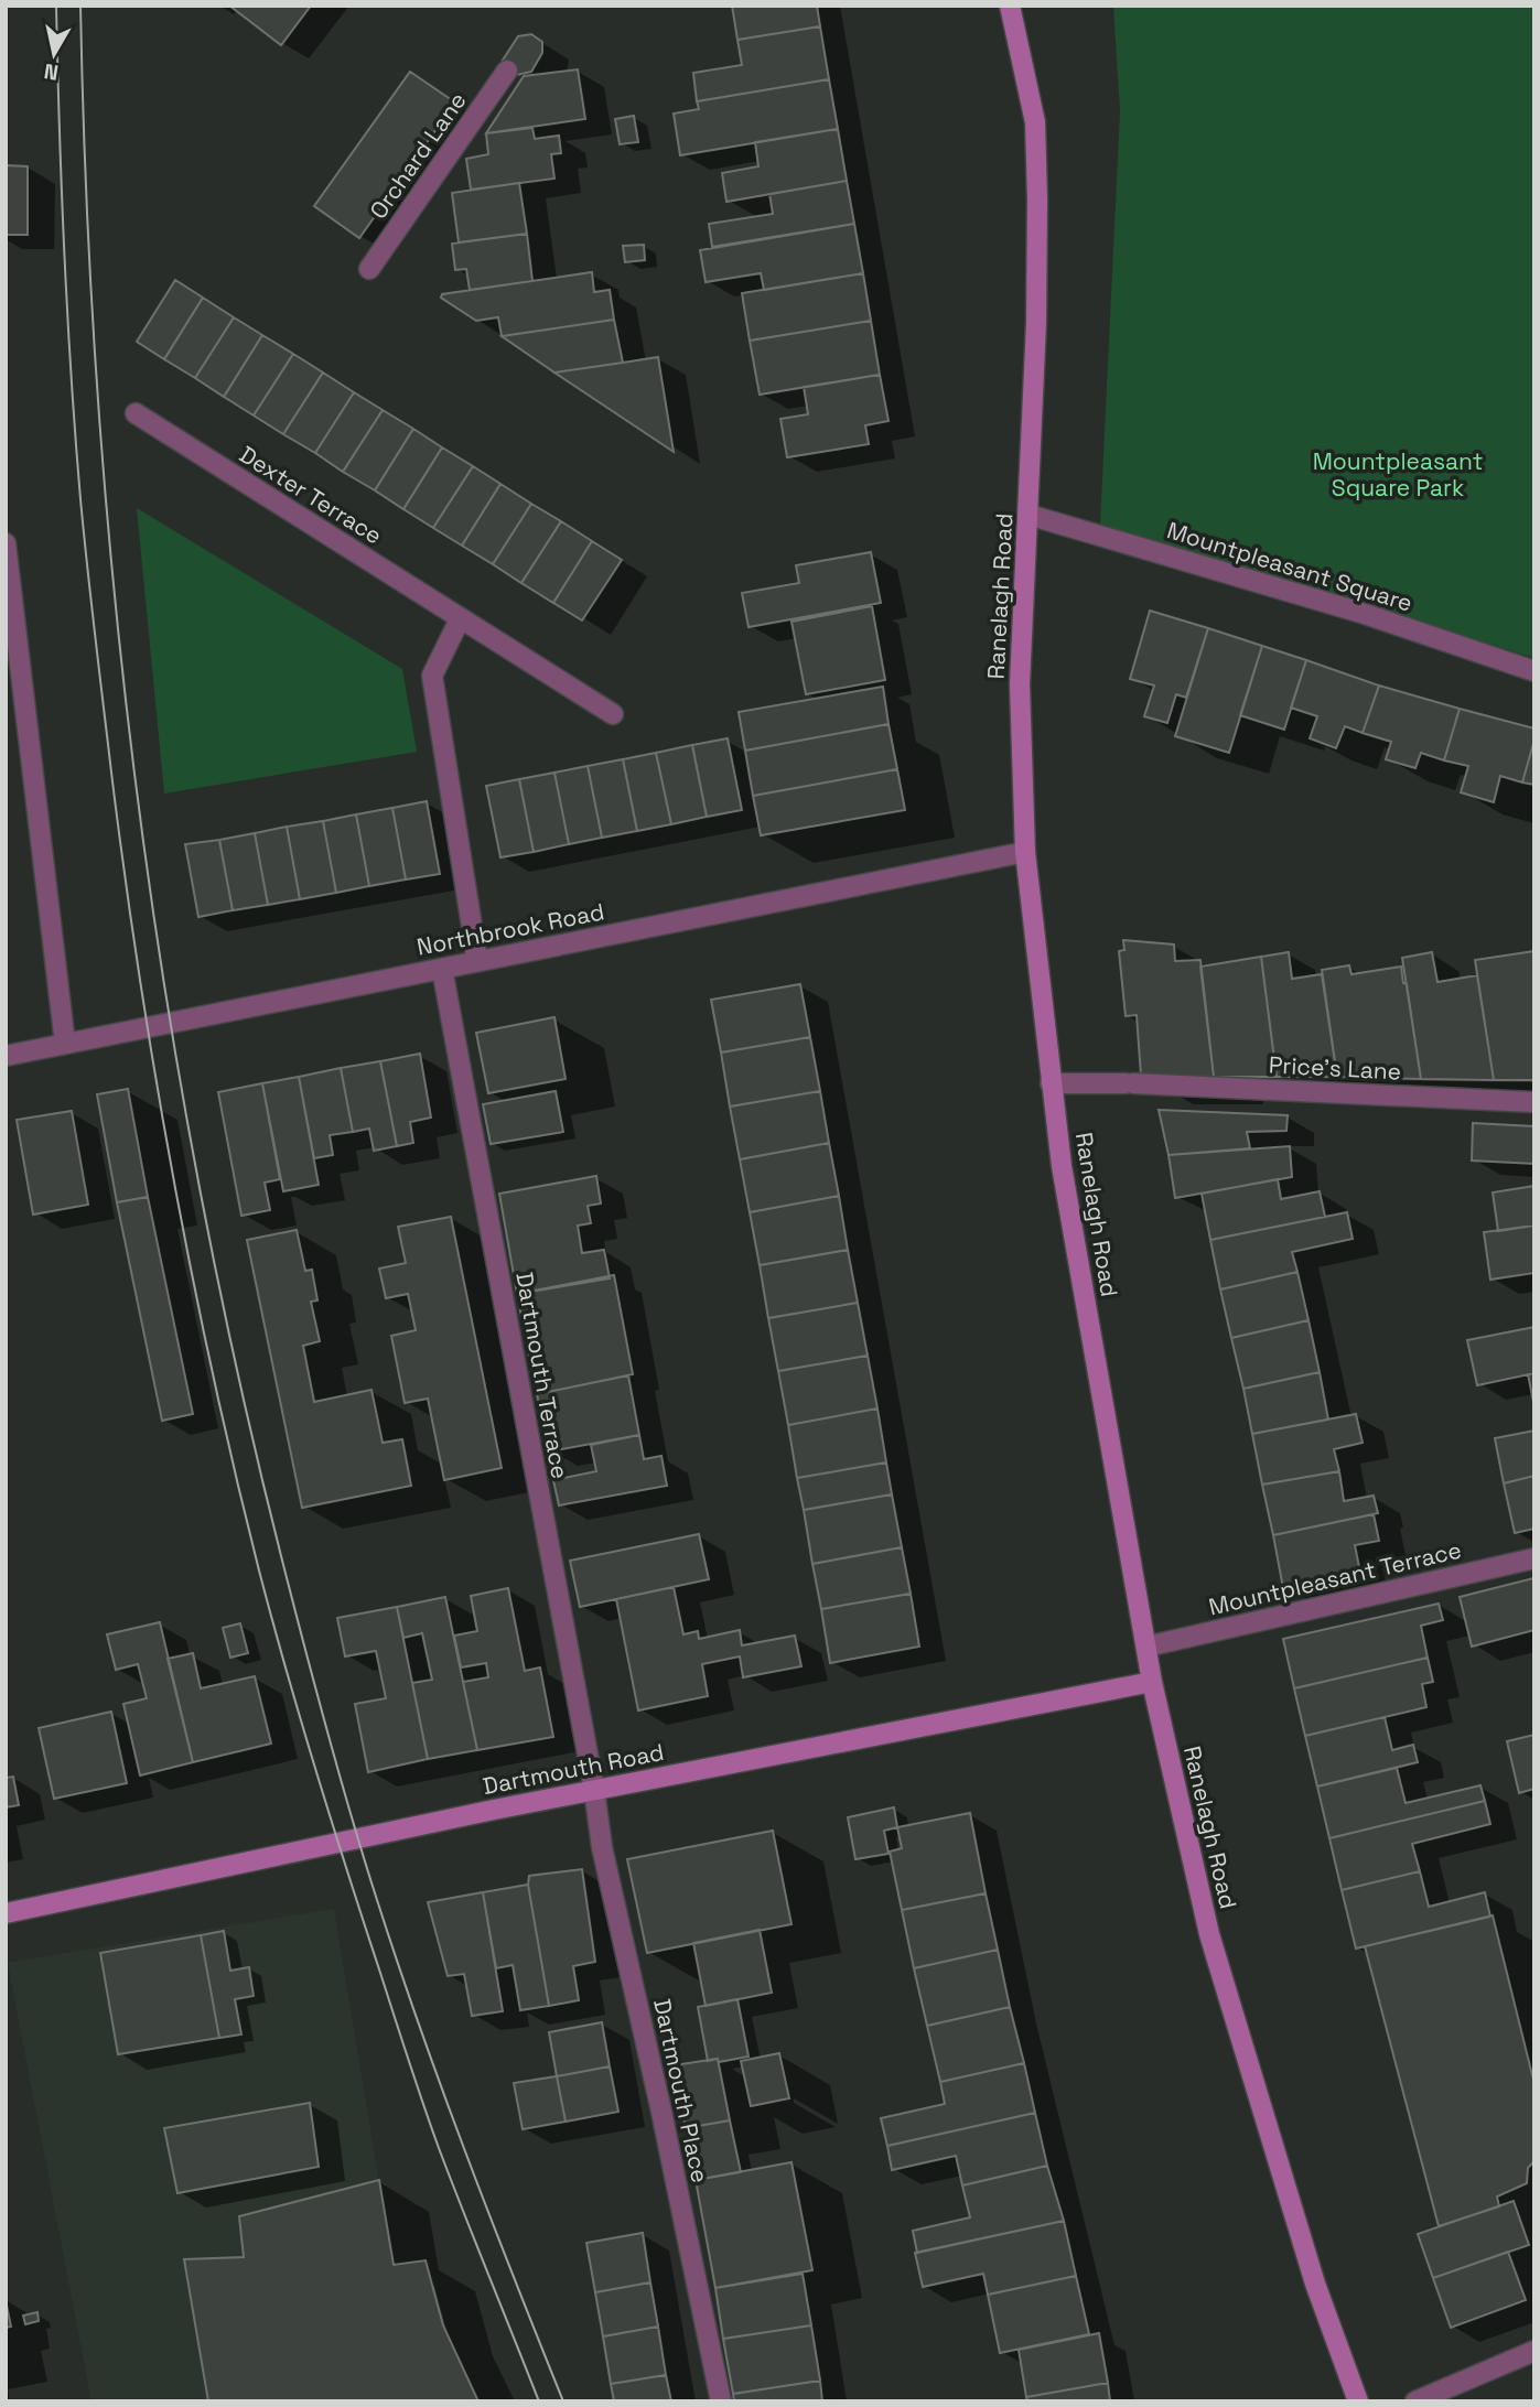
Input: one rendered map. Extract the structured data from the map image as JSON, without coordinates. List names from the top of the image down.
{
  "streets": {
    "main road": ["Ranelagh Road", "Dartmouth Road"],
    "street": [
      "Orchard Lane",
      "Dexter Terrace",
      "Mountpleasant Square",
      "Northbrook Road",
      "Price's Lane",
      "Dartmouth Terrace",
      "Mountpleasant Terrace",
      "Dartmouth Place"
    ]
  },
  "crossings": [
    ["Mountpleasant Square", "Ranelagh Road"],
    ["Ranelagh Road", "Northbrook Road"],
    ["Ranelagh Road", "Price's Lane"],
    ["Ranelagh Road", "Mountpleasant Terrace"],
    ["Ranelagh Road", "Dartmouth Road"],
    ["Northbrook Road", "Dartmouth Terrace"],
    ["Dartmouth Terrace", "Dartmouth Road"],
    ["Dartmouth Terrace", "Dartmouth Place"],
    ["Dartmouth Road", "Dartmouth Place"]
  ],
  "parks": ["Mountpleasant Square Park"],
  "north": "bottom"
}
